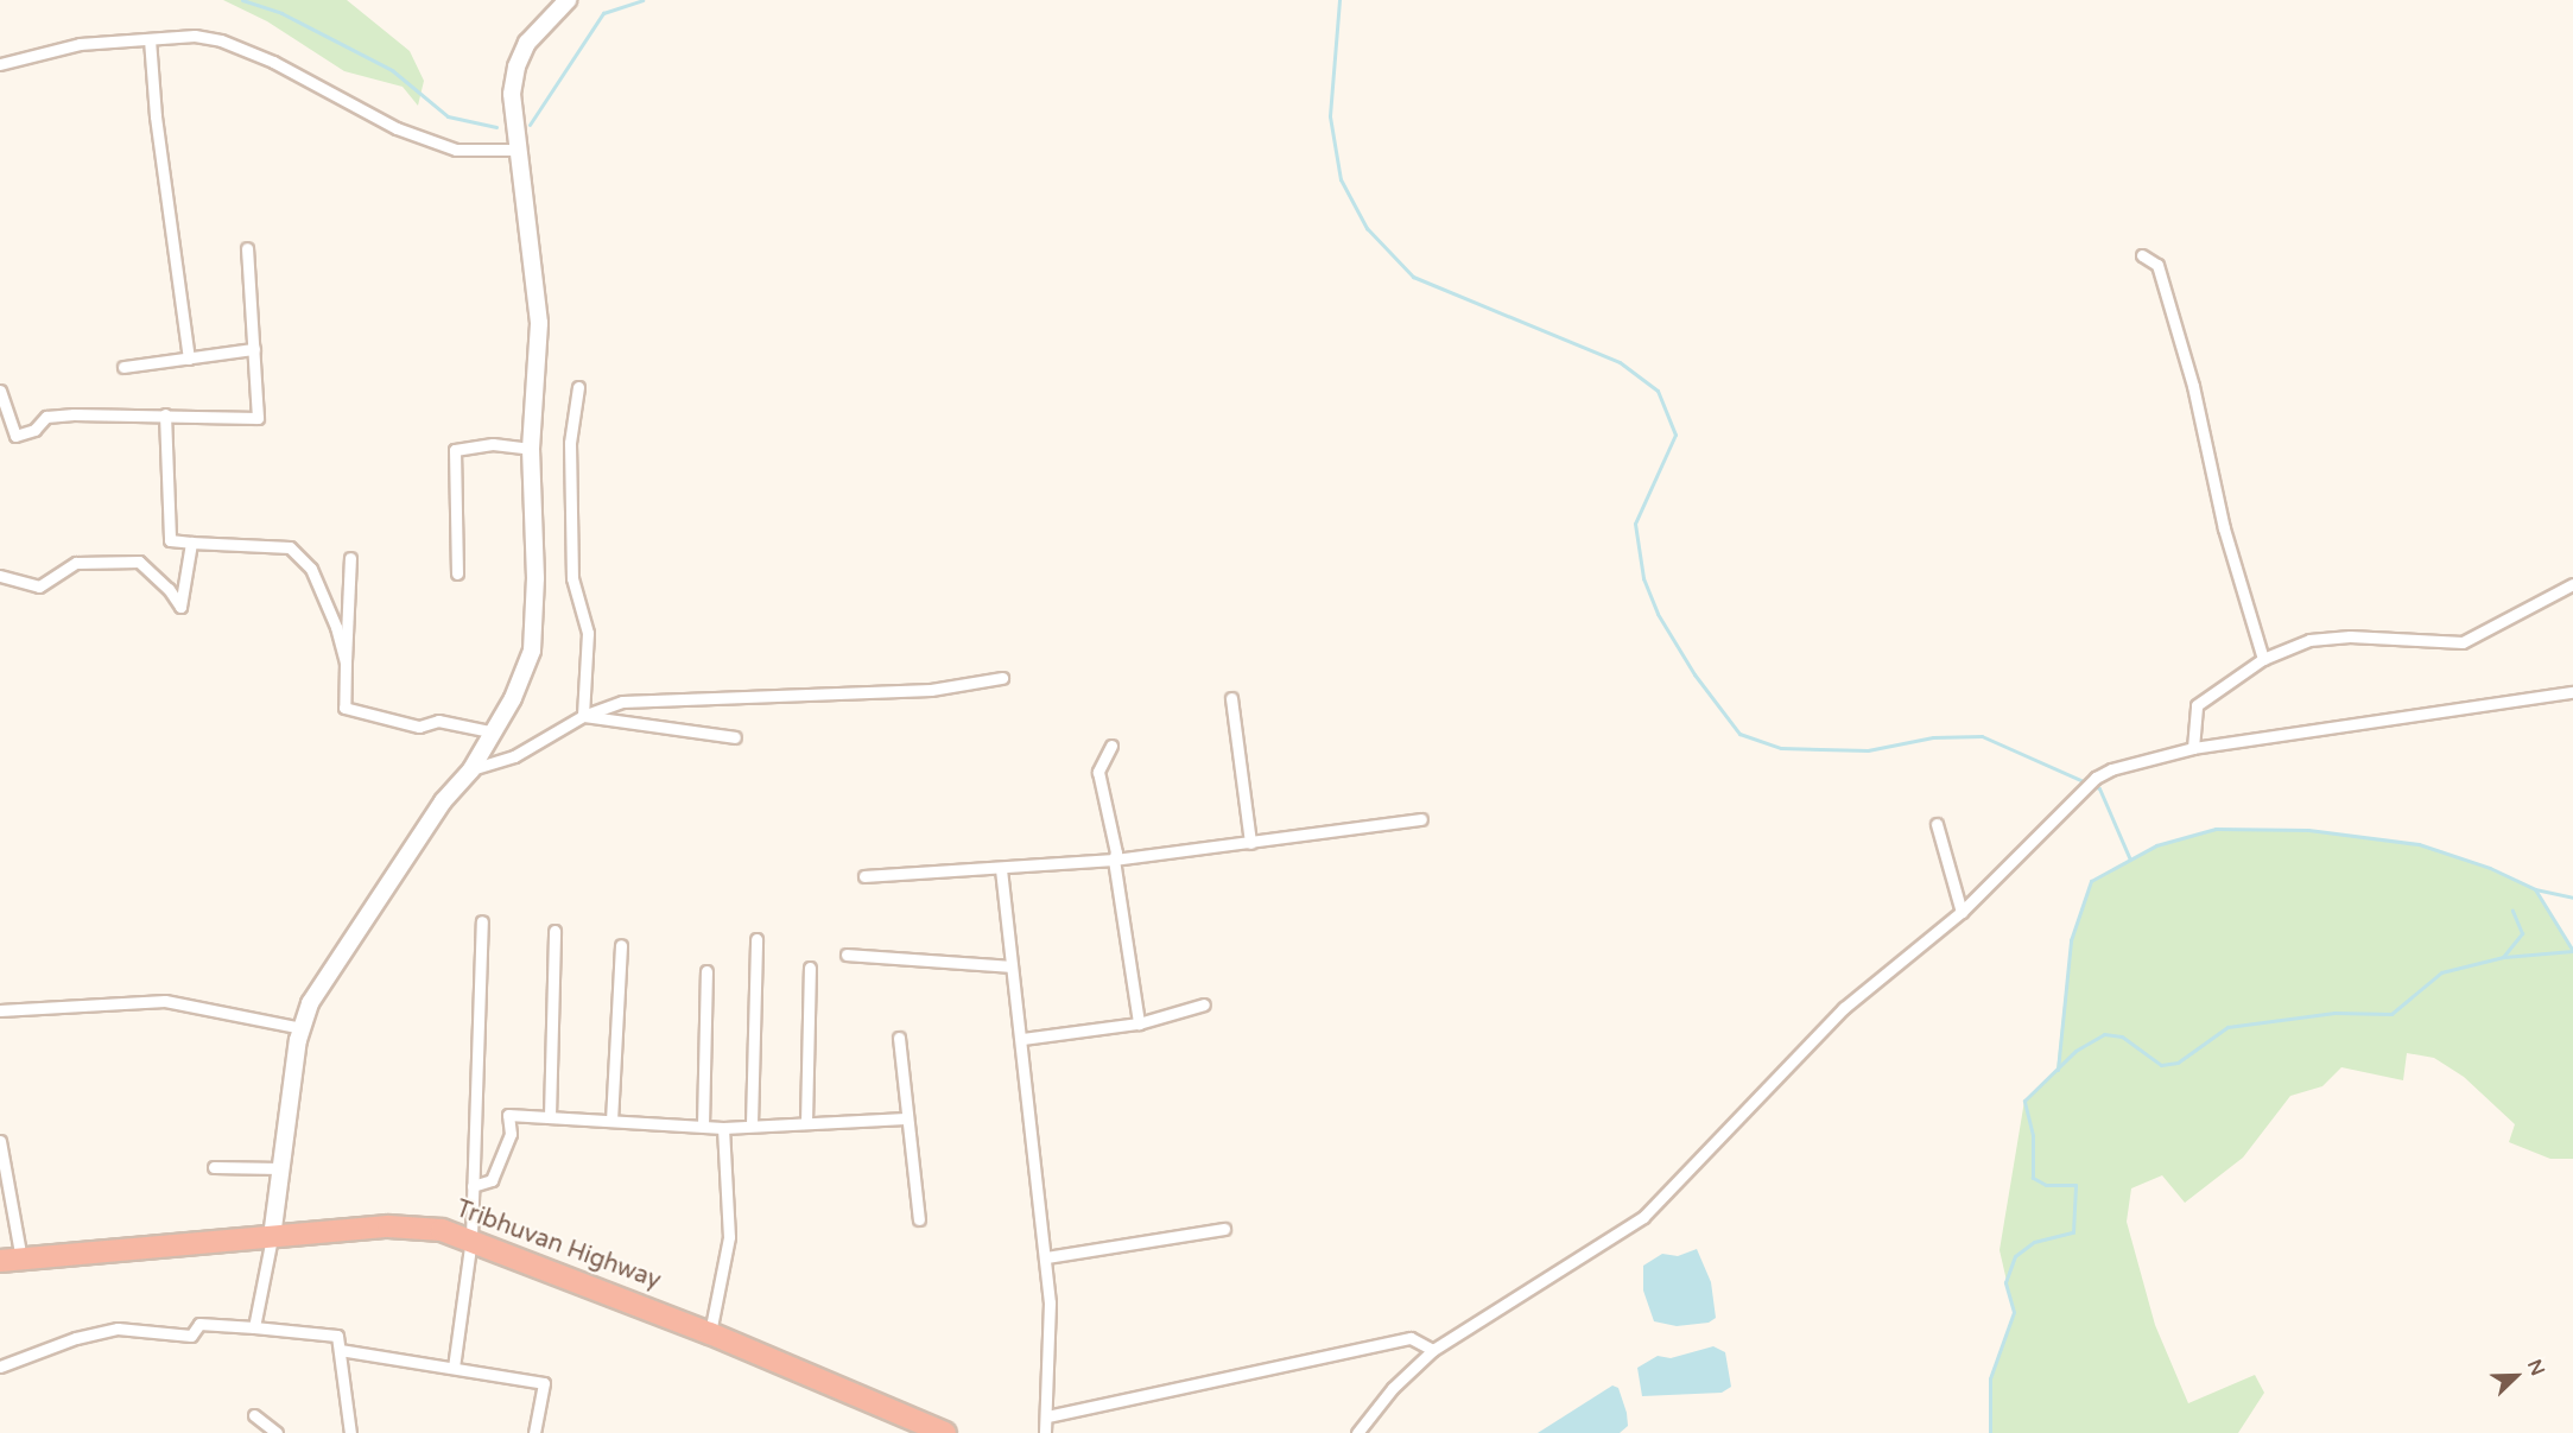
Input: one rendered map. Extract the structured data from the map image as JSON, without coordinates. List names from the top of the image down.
{
  "streets": {
    "highway": ["Tribhuvan Highway"]
  },
  "north": "top right"
}
